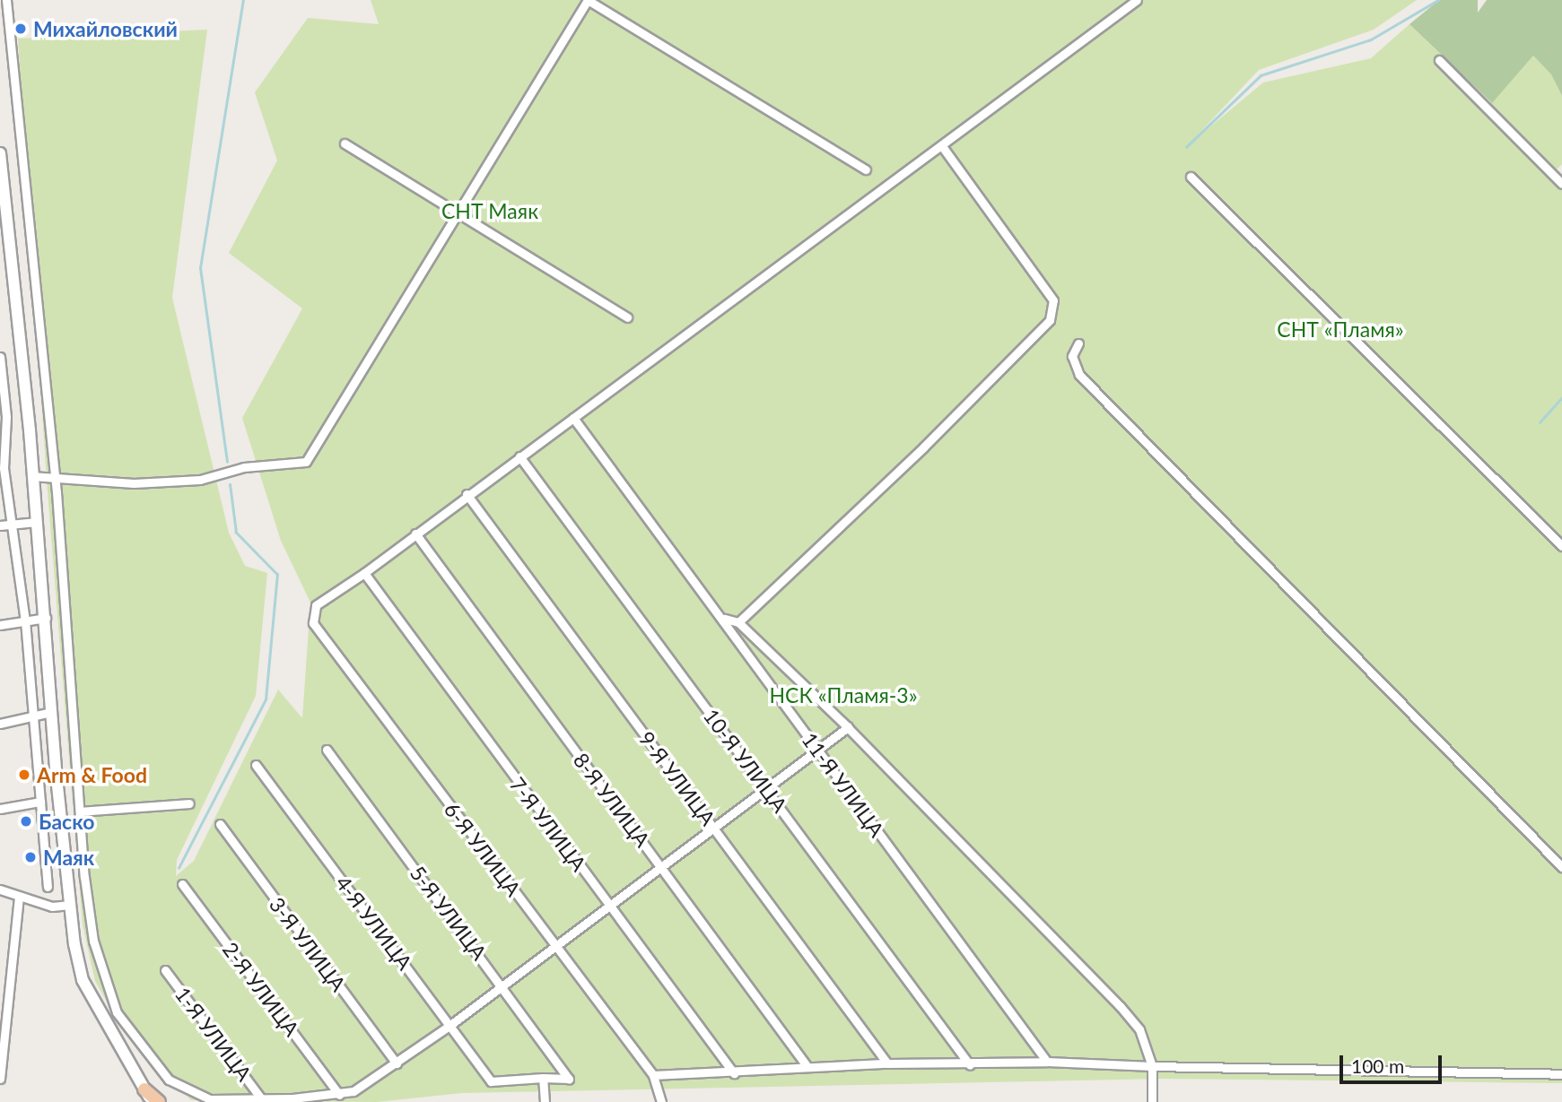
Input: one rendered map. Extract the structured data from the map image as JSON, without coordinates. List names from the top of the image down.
{
  "streets": {
    "street": [
      "10-Я УЛИЦА",
      "9-Я УЛИЦА",
      "11-Я УЛИЦА",
      "8-Я УЛИЦА",
      "7-Я УЛИЦА",
      "6-Я УЛИЦА",
      "5-Я УЛИЦА",
      "4-Я УЛИЦА",
      "3-Я УЛИЦА",
      "2-Я УЛИЦА",
      "1-Я УЛИЦА"
    ]
  },
  "crossings": [
    ["7-Я УЛИЦА", "6-Я УЛИЦА"],
    ["5-Я УЛИЦА", "4-Я УЛИЦА"]
  ],
  "parks": ["СНТ Маяк", "СНТ «Пламя»", "НСК «Пламя-3»"],
  "places": [
    "Михайловский",
    "Arm & Food",
    "Баско",
    "Маяк"
  ],
  "scale_bar": "100 m"
}
